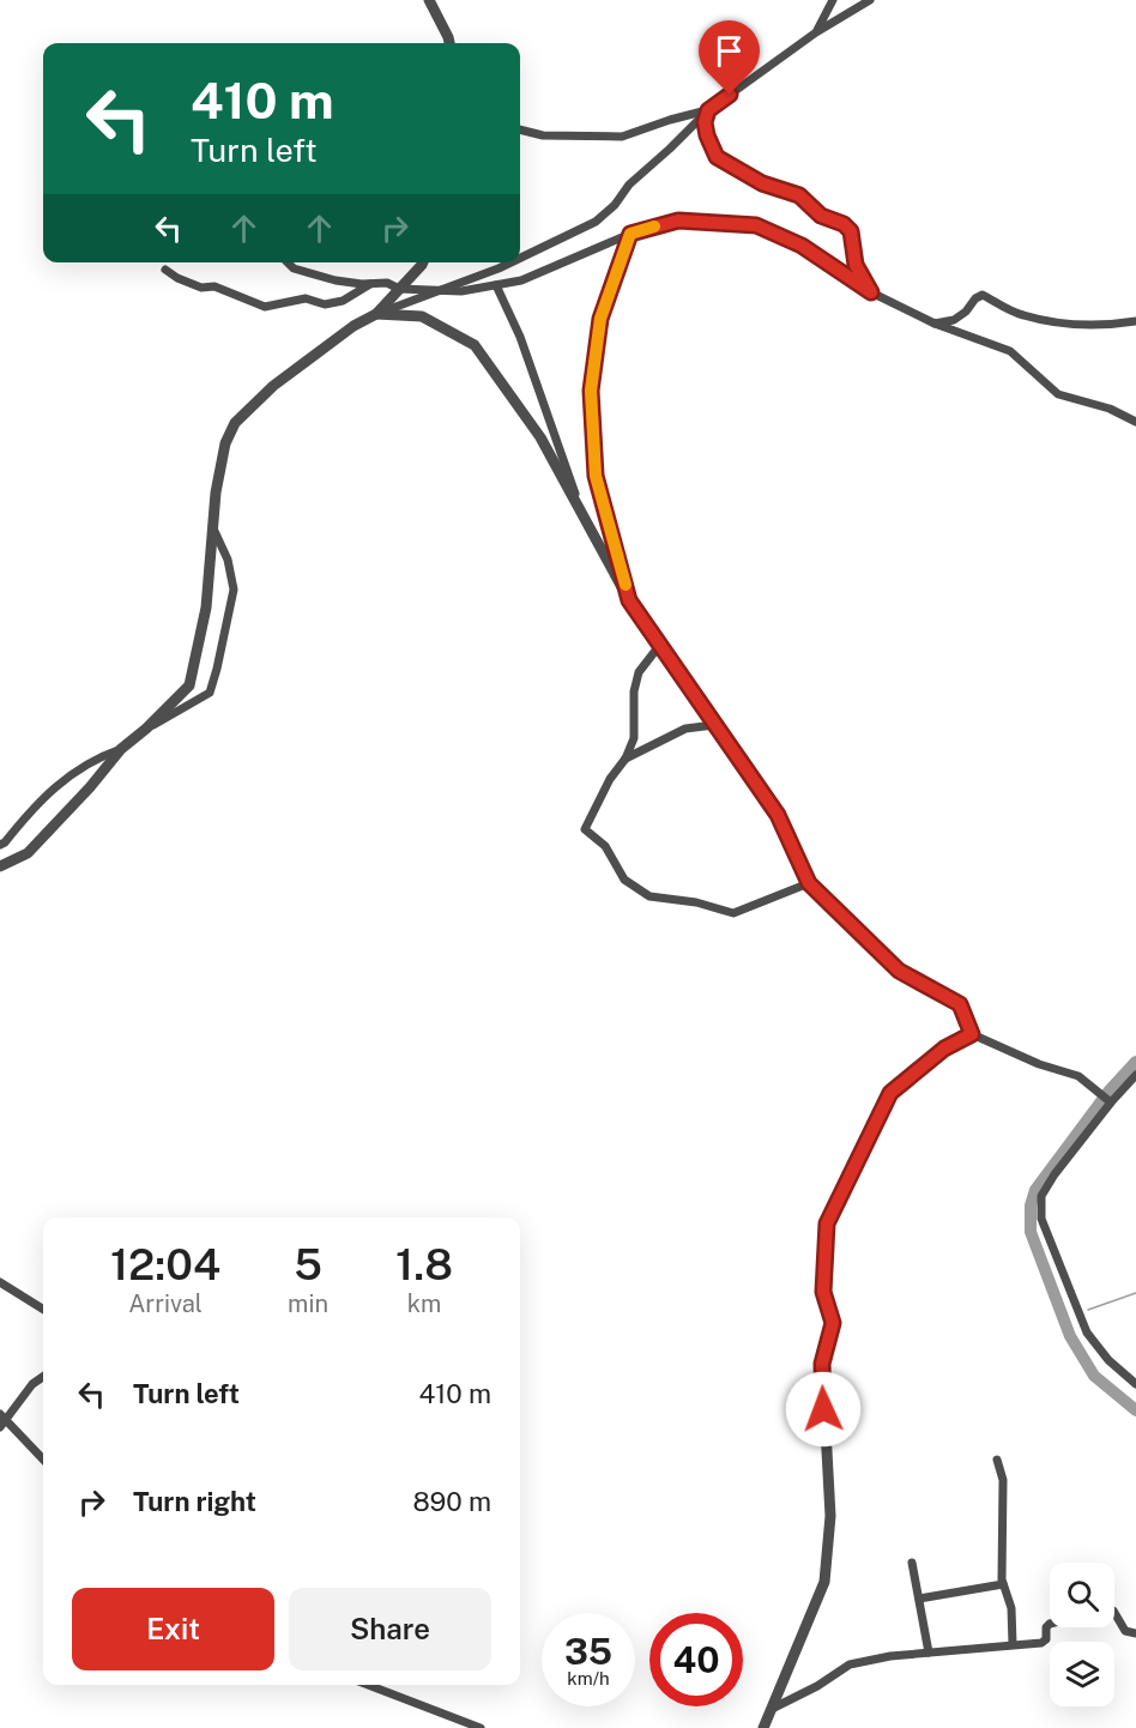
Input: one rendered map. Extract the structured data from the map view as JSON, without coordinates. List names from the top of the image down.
{
  "page": {
    "turn": ["410 m", "Turn left"],
    "eta": [
      "12:04",
      "Arrival",
      "5",
      "min",
      "1.8",
      "km"
    ],
    "list": [
      {
        "name": "Turn left",
        "value": "410 m"
      },
      {
        "name": "Turn right",
        "value": "890 m"
      }
    ],
    "buttons": ["Exit", "Share"],
    "speed": "35 km/h",
    "limit": "40"
  }
}
